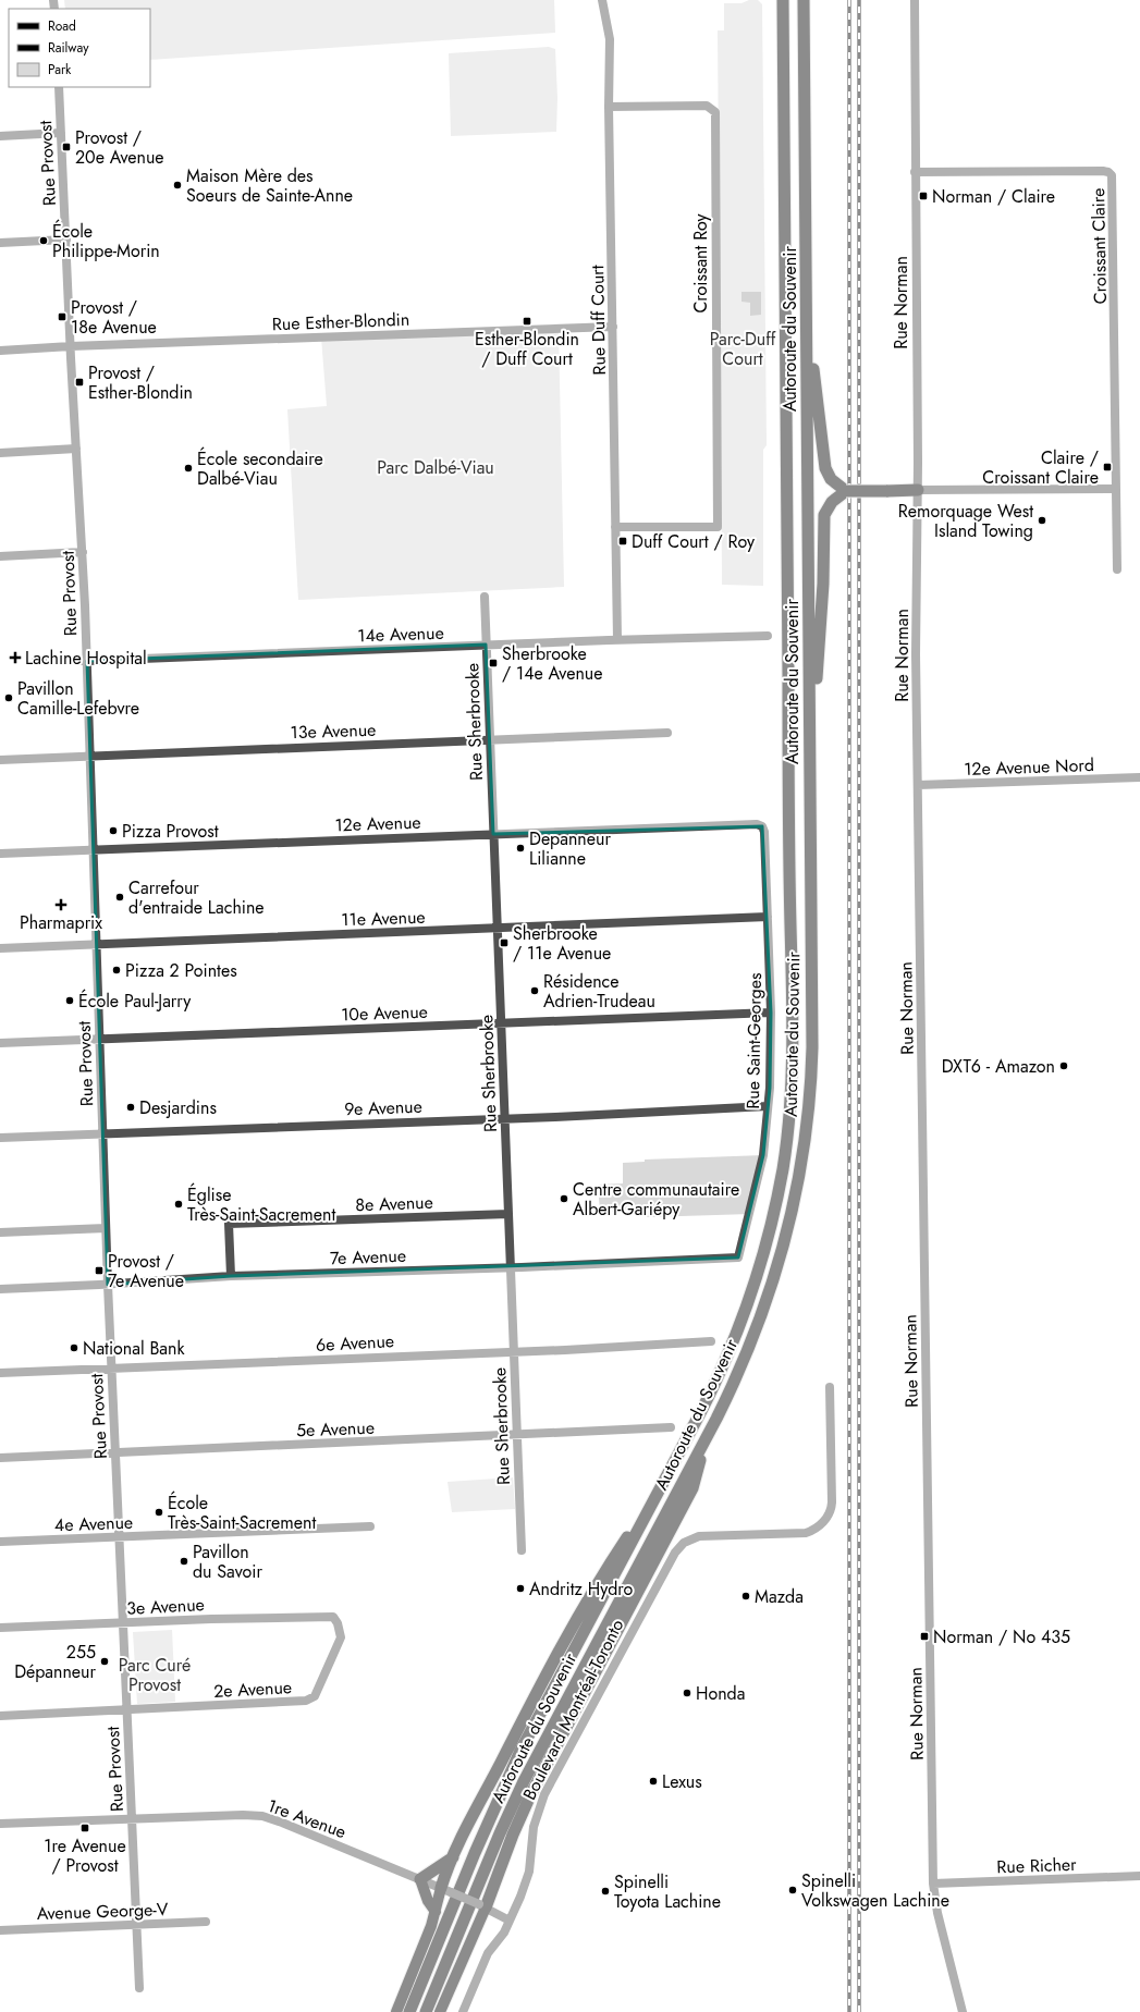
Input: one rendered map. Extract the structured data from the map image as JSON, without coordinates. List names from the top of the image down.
{
  "streets": {
    "highway": ["Autoroute du Souvenir"],
    "street": [
      "Rue Provost",
      "Croissant Claire",
      "Croissant Roy",
      "Rue Norman",
      "Rue Duff Court",
      "Rue Esther-Blondin",
      "14e Avenue",
      "Rue Sherbrooke",
      "13e Avenue",
      "12e Avenue Nord",
      "12e Avenue",
      "11e Avenue",
      "10e Avenue",
      "Rue Saint-Georges",
      "9e Avenue",
      "8e Avenue",
      "7e Avenue",
      "6e Avenue",
      "5e Avenue",
      "4e Avenue",
      "3e Avenue",
      "2e Avenue",
      "Boulevard Montréal-Toronto",
      "1re Avenue",
      "Rue Richer",
      "Avenue George-V"
    ]
  },
  "crossings": [
    ["Rue Provost", "Rue Esther-Blondin"],
    ["Rue Provost", "14e Avenue"],
    ["Rue Provost", "13e Avenue"],
    ["Rue Provost", "12e Avenue"],
    ["Rue Provost", "11e Avenue"],
    ["Rue Provost", "10e Avenue"],
    ["Rue Provost", "9e Avenue"],
    ["Rue Provost", "7e Avenue"],
    ["Rue Provost", "6e Avenue"],
    ["Rue Provost", "5e Avenue"],
    ["Rue Provost", "4e Avenue"],
    ["Rue Provost", "3e Avenue"],
    ["Rue Provost", "2e Avenue"],
    ["Rue Provost", "1re Avenue"],
    ["Rue Provost", "Avenue George-V"],
    ["Croissant Claire", "Rue Norman"],
    ["Croissant Roy", "Rue Duff Court"],
    ["Rue Norman", "12e Avenue Nord"],
    ["Rue Norman", "Rue Richer"],
    ["Rue Duff Court", "Rue Esther-Blondin"],
    ["Rue Duff Court", "14e Avenue"],
    ["14e Avenue", "Rue Sherbrooke"],
    ["Rue Sherbrooke", "13e Avenue"],
    ["Rue Sherbrooke", "12e Avenue"],
    ["Rue Sherbrooke", "11e Avenue"],
    ["Rue Sherbrooke", "10e Avenue"],
    ["Rue Sherbrooke", "9e Avenue"],
    ["Rue Sherbrooke", "8e Avenue"],
    ["Rue Sherbrooke", "7e Avenue"],
    ["Rue Sherbrooke", "6e Avenue"],
    ["Rue Sherbrooke", "5e Avenue"],
    ["12e Avenue", "Rue Saint-Georges"],
    ["11e Avenue", "Rue Saint-Georges"],
    ["10e Avenue", "Rue Saint-Georges"],
    ["Rue Saint-Georges", "9e Avenue"],
    ["Rue Saint-Georges", "7e Avenue"],
    ["8e Avenue", "7e Avenue"],
    ["3e Avenue", "2e Avenue"],
    ["Boulevard Montréal-Toronto", "1re Avenue"]
  ],
  "parks": ["Parc-Duff Court", "Parc Dalbé-Viau", "Parc Curé Provost"],
  "places": {
    "transit": [
      "Provost / 20e Avenue",
      "Norman / Claire",
      "Provost / 18e Avenue",
      "Esther-Blondin / Duff Court",
      "Provost / Esther-Blondin",
      "Claire / Croissant Claire",
      "Duff Court / Roy",
      "Sherbrooke / 14e Avenue",
      "Sherbrooke / 11e Avenue",
      "Provost / 7e Avenue",
      "Norman / No 435",
      "1re Avenue / Provost"
    ],
    "other": [
      "Maison Mère des Soeurs de Sainte-Anne",
      "École Philippe-Morin",
      "École secondaire Dalbé-Viau",
      "Remorquage West Island Towing",
      "Pavillon Camille-Lefebvre",
      "Pizza Provost",
      "Depanneur Lilianne",
      "Carrefour d'entraide Lachine",
      "Pizza 2 Pointes",
      "Résidence Adrien-Trudeau",
      "École Paul-Jarry",
      "DXT6 - Amazon",
      "Desjardins",
      "Centre communautaire Albert-Gariépy",
      "Église Très-Saint-Sacrement",
      "National Bank",
      "École Très-Saint-Sacrement",
      "Pavillon du Savoir",
      "Andritz Hydro",
      "Mazda",
      "255 Dépanneur",
      "Honda",
      "Lexus",
      "Spinelli Volkswagen Lachine",
      "Spinelli Toyota Lachine"
    ],
    "health": ["Lachine Hospital", "Pharmaprix"]
  },
  "legend": ["Road", "Railway", "Park"]
}
